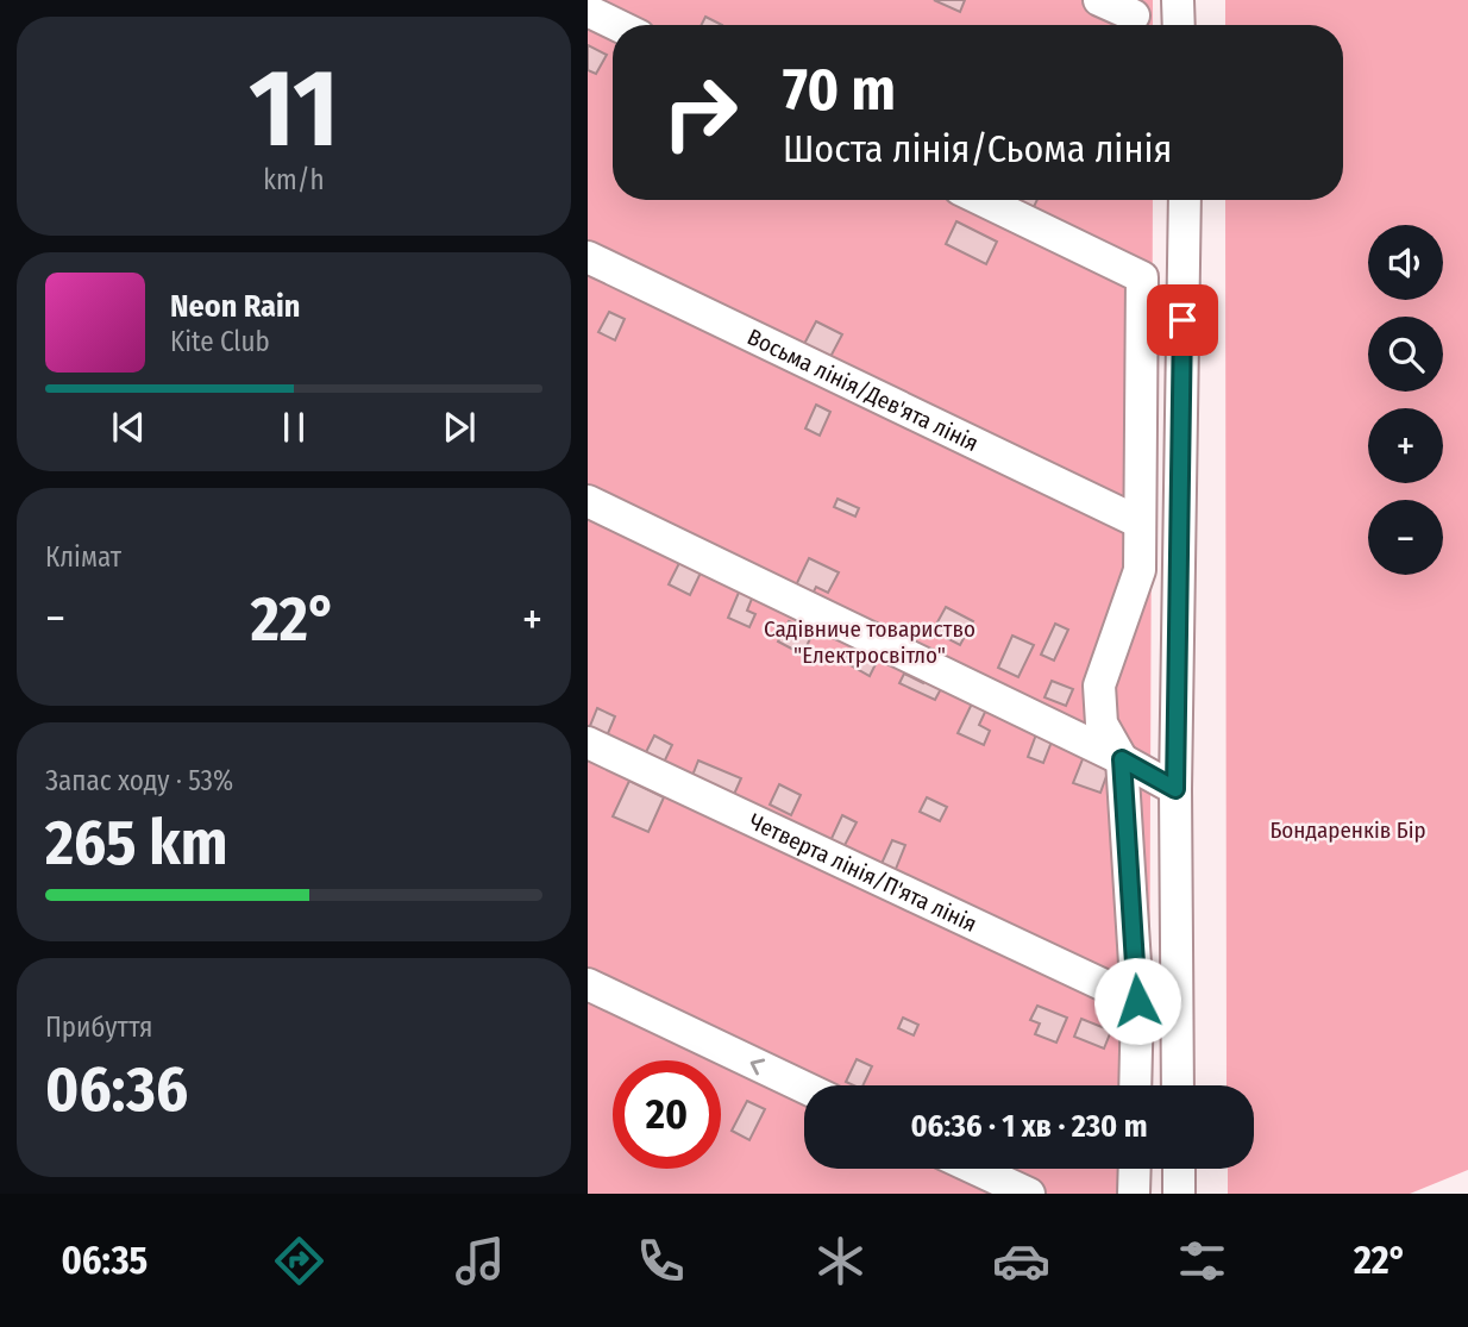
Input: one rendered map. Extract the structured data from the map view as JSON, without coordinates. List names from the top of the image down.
{
  "streets": {
    "street": ["Восьма лінія/Дев'ята лінія", "Четверта лінія/П'ята лінія"]
  },
  "parks": ["Садівниче товариство \"Електросвітло\"", "Бондаренків Бір"],
  "page": {
    "tile": [
      ["11", "km/h"],
      "Клімат",
      ["Запас ходу · 53%", "265 km"],
      ["Прибуття", "06:36"]
    ],
    "turn": ["70 m", "Шоста лінія/Сьома лінія"],
    "map_buttons": ["+", "−"],
    "song": ["Neon Rain", "Kite Club"],
    "heat": ["−", "22°", "+"],
    "limit": "20",
    "trip": "06:36 · 1 хв · 230 m",
    "tabs": ["06:35", "22°"]
  }
}
